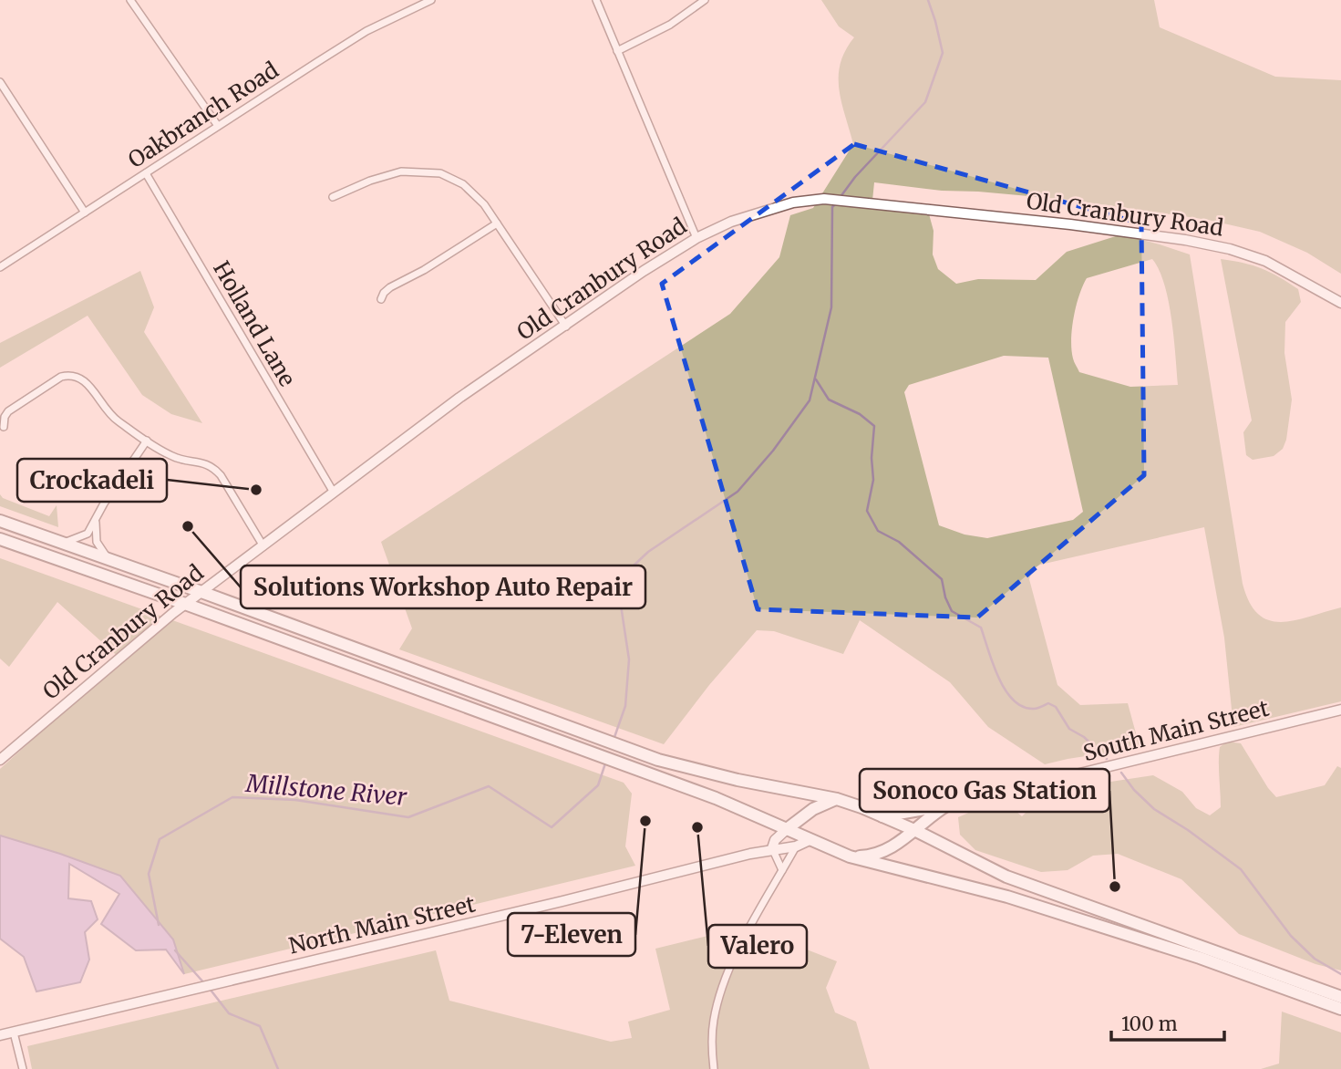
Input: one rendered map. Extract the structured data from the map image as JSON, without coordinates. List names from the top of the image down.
{
  "streets": {
    "street": [
      "Oakbranch Road",
      "Old Cranbury Road",
      "Holland Lane",
      "South Main Street",
      "North Main Street"
    ]
  },
  "crossings": [
    ["Oakbranch Road", "Holland Lane"],
    ["Old Cranbury Road", "Holland Lane"]
  ],
  "water": ["Millstone River"],
  "places": [
    "Crockadeli",
    "Solutions Workshop Auto Repair",
    "7-Eleven",
    "Valero",
    "Sonoco Gas Station"
  ],
  "scale_bar": "100 m"
}
